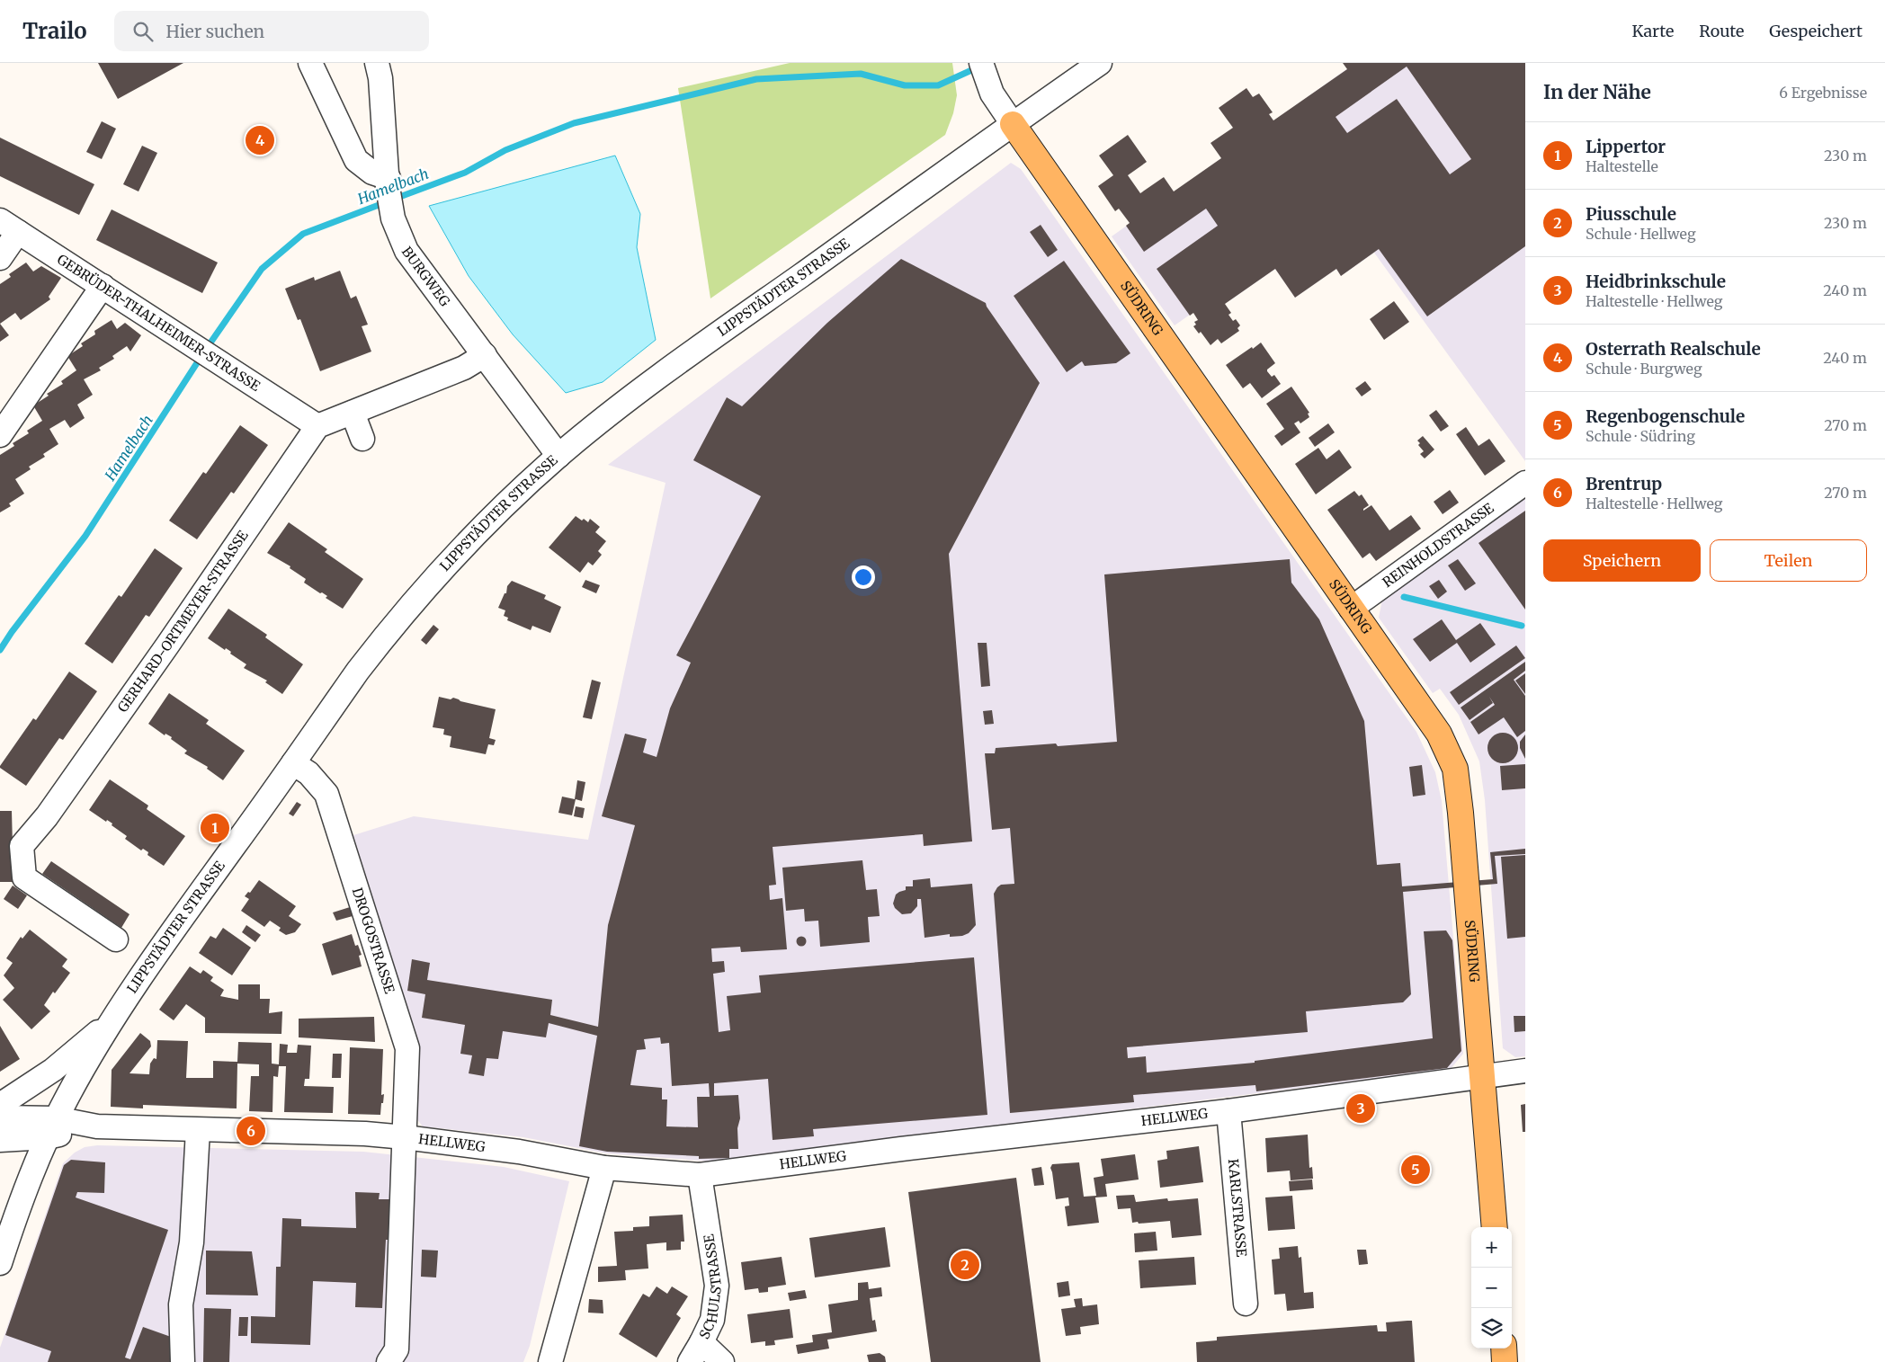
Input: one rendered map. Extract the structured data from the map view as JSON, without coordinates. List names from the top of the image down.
{
  "streets": {
    "main road": ["SÜDRING"],
    "street": [
      "BURGWEG",
      "LIPPSTÄDTER STRASSE",
      "GEBRÜDER-THALHEIMER-STRASSE",
      "REINHOLDSTRASSE",
      "GERHARD-ORTMEYER-STRASSE",
      "DROGOSTRASSE",
      "HELLWEG",
      "KARLSTRASSE",
      "SCHULSTRASSE"
    ]
  },
  "crossings": [
    ["BURGWEG", "LIPPSTÄDTER STRASSE"],
    ["LIPPSTÄDTER STRASSE", "SÜDRING"],
    ["LIPPSTÄDTER STRASSE", "DROGOSTRASSE"],
    ["LIPPSTÄDTER STRASSE", "HELLWEG"],
    ["SÜDRING", "REINHOLDSTRASSE"],
    ["SÜDRING", "HELLWEG"],
    ["GEBRÜDER-THALHEIMER-STRASSE", "GERHARD-ORTMEYER-STRASSE"],
    ["DROGOSTRASSE", "HELLWEG"],
    ["HELLWEG", "KARLSTRASSE"],
    ["HELLWEG", "SCHULSTRASSE"]
  ],
  "water": ["Hamelbach"],
  "page": {
    "header": "Trailo",
    "search": "Hier suchen",
    "nav": ["Karte", "Route", "Gespeichert"],
    "heading": ["In der Nähe", "6 Ergebnisse"],
    "list": [
      {
        "mark": "1",
        "name": "Lippertor",
        "note": "Haltestelle",
        "value": "230 m"
      },
      {
        "mark": "2",
        "name": "Piusschule",
        "note": "Schule · Hellweg",
        "value": "230 m"
      },
      {
        "mark": "3",
        "name": "Heidbrinkschule",
        "note": "Haltestelle · Hellweg",
        "value": "240 m"
      },
      {
        "mark": "4",
        "name": "Osterrath Realschule",
        "note": "Schule · Burgweg",
        "value": "240 m"
      },
      {
        "mark": "5",
        "name": "Regenbogenschule",
        "note": "Schule · Südring",
        "value": "270 m"
      },
      {
        "mark": "6",
        "name": "Brentrup",
        "note": "Haltestelle · Hellweg",
        "value": "270 m"
      }
    ],
    "pins": [
      "4",
      "1",
      "3",
      "6",
      "5",
      "2"
    ],
    "buttons": ["Speichern", "Teilen"],
    "map_buttons": ["+", "−"]
  }
}
